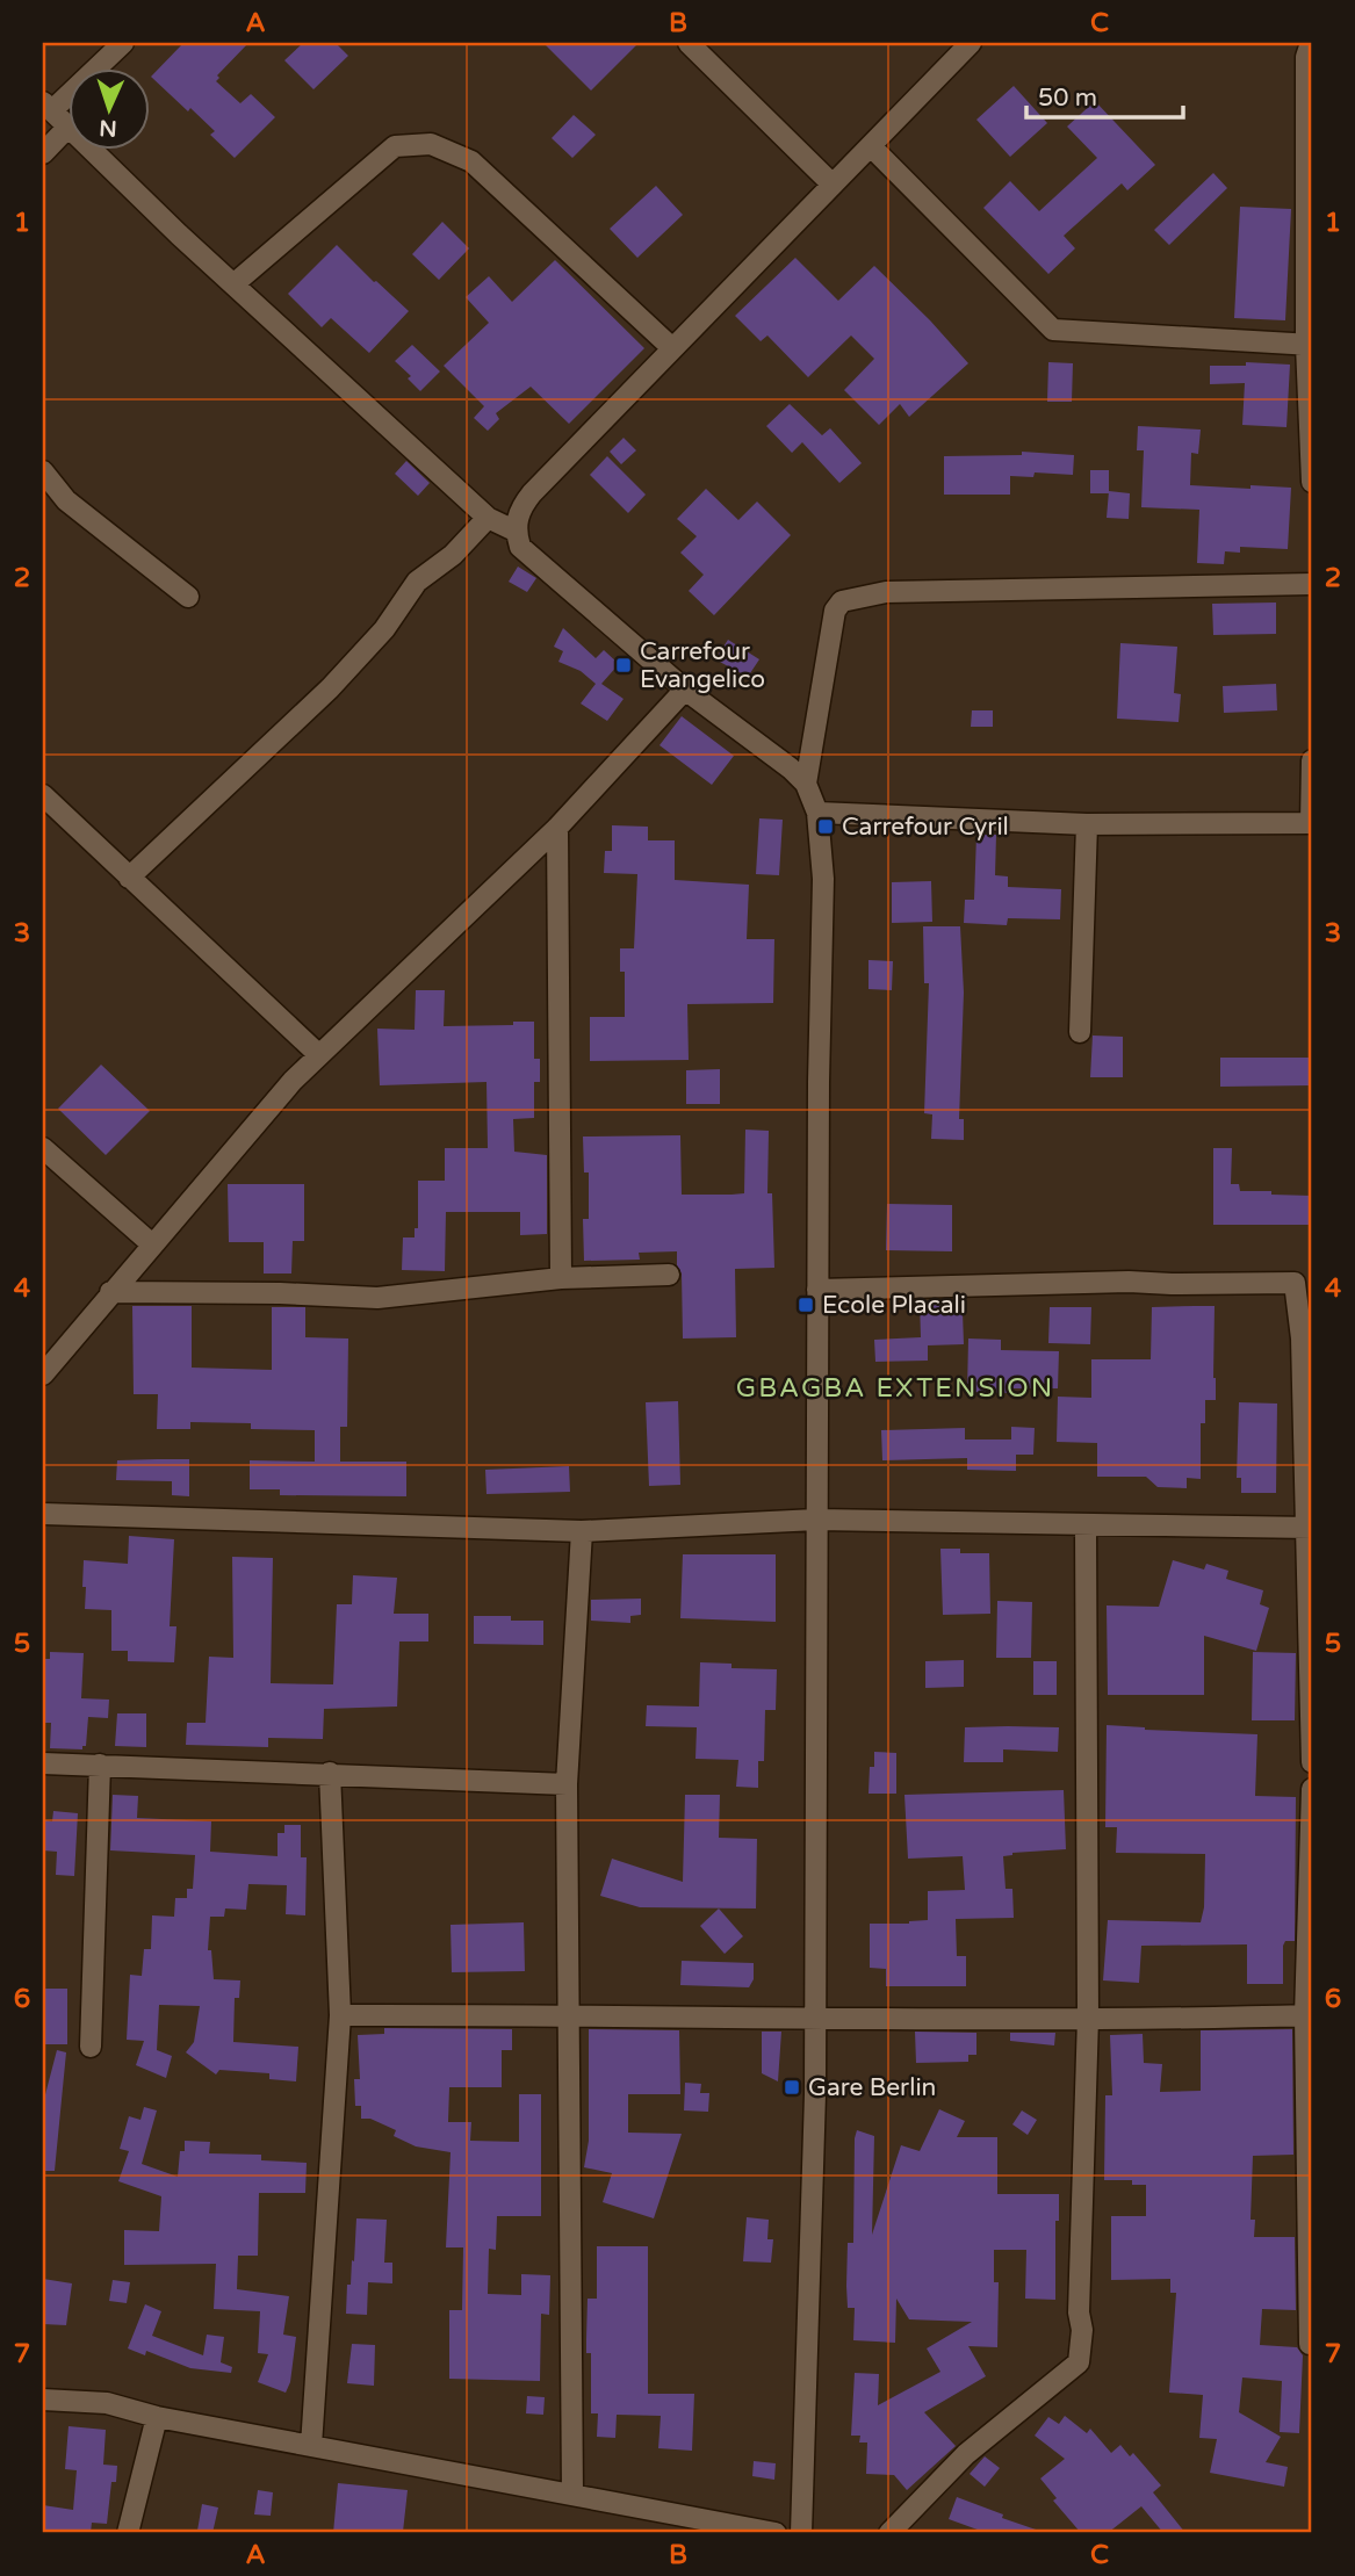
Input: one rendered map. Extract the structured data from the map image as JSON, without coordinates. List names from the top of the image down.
{
  "districts": ["GBAGBA EXTENSION"],
  "places": {
    "transit": [
      "Carrefour Evangelico",
      "Carrefour Cyril",
      "Ecole Placali",
      "Gare Berlin"
    ]
  },
  "scale_bar": "50 m",
  "north": "bottom",
  "grid": {
    "columns": ["A", "B", "C"],
    "rows": [
      "1",
      "2",
      "3",
      "4",
      "5",
      "6",
      "7"
    ]
  }
}
